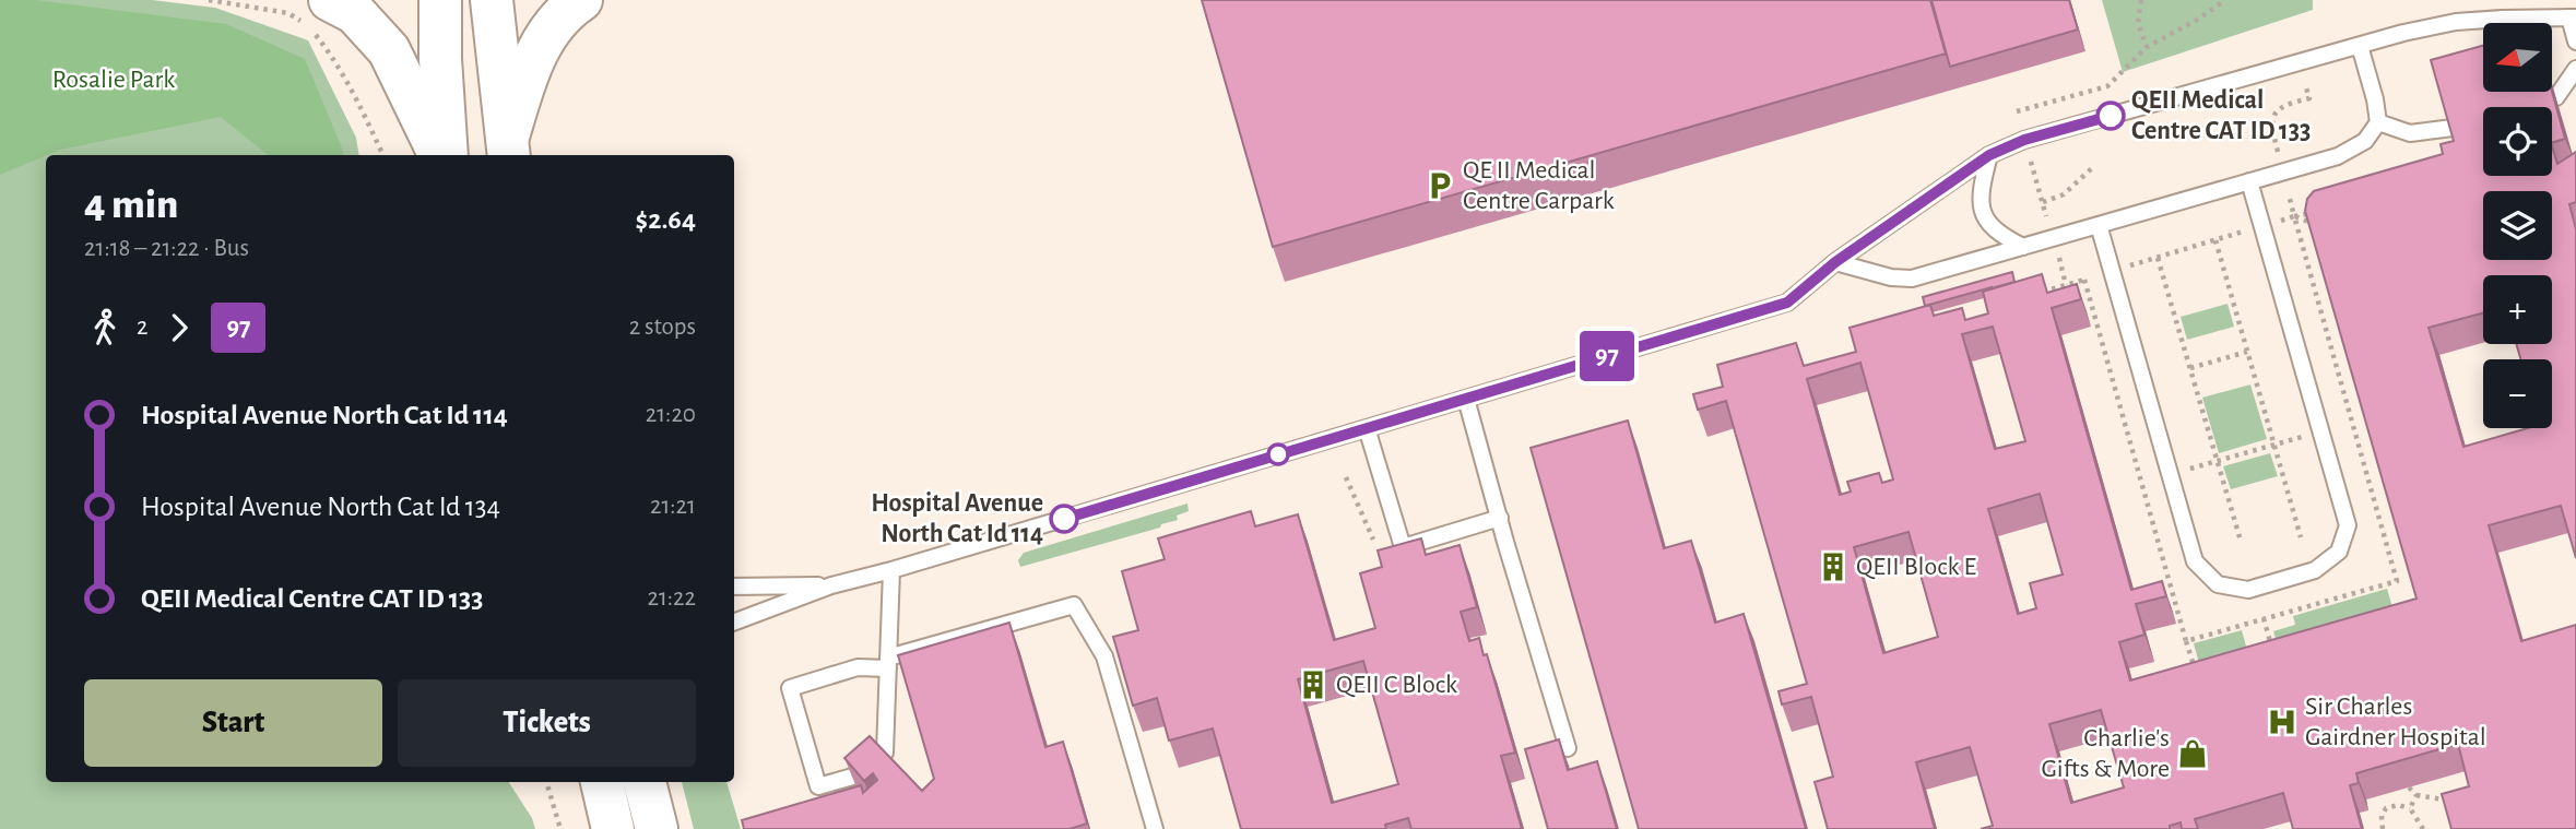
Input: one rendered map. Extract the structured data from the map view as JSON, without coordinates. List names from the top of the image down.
{
  "parks": ["Rosalie Park"],
  "places": {
    "other": ["QEII Medical Centre CAT ID 133", "Hospital Avenue North Cat Id 114"],
    "parking": ["QE II Medical Centre Carpark"],
    "building": ["QEII Block E", "QEII C Block"],
    "hospital": ["Sir Charles Gairdner Hospital"],
    "shop": ["Charlie's Gifts & More"]
  },
  "lines": ["bus line 97"],
  "north": "left",
  "page": {
    "on_map": "97",
    "map_buttons": ["+", "−"],
    "heading": ["4 min", "21:18 – 21:22 · Bus", "$2.64"],
    "legs": ["2", "97", "2 stops"],
    "list": [
      {
        "name": "Hospital Avenue North Cat Id 114",
        "value": "21:20"
      },
      {
        "name": "Hospital Avenue North Cat Id 134",
        "value": "21:21"
      },
      {
        "name": "QEII Medical Centre CAT ID 133",
        "value": "21:22"
      }
    ],
    "buttons": ["Start", "Tickets"]
  }
}
